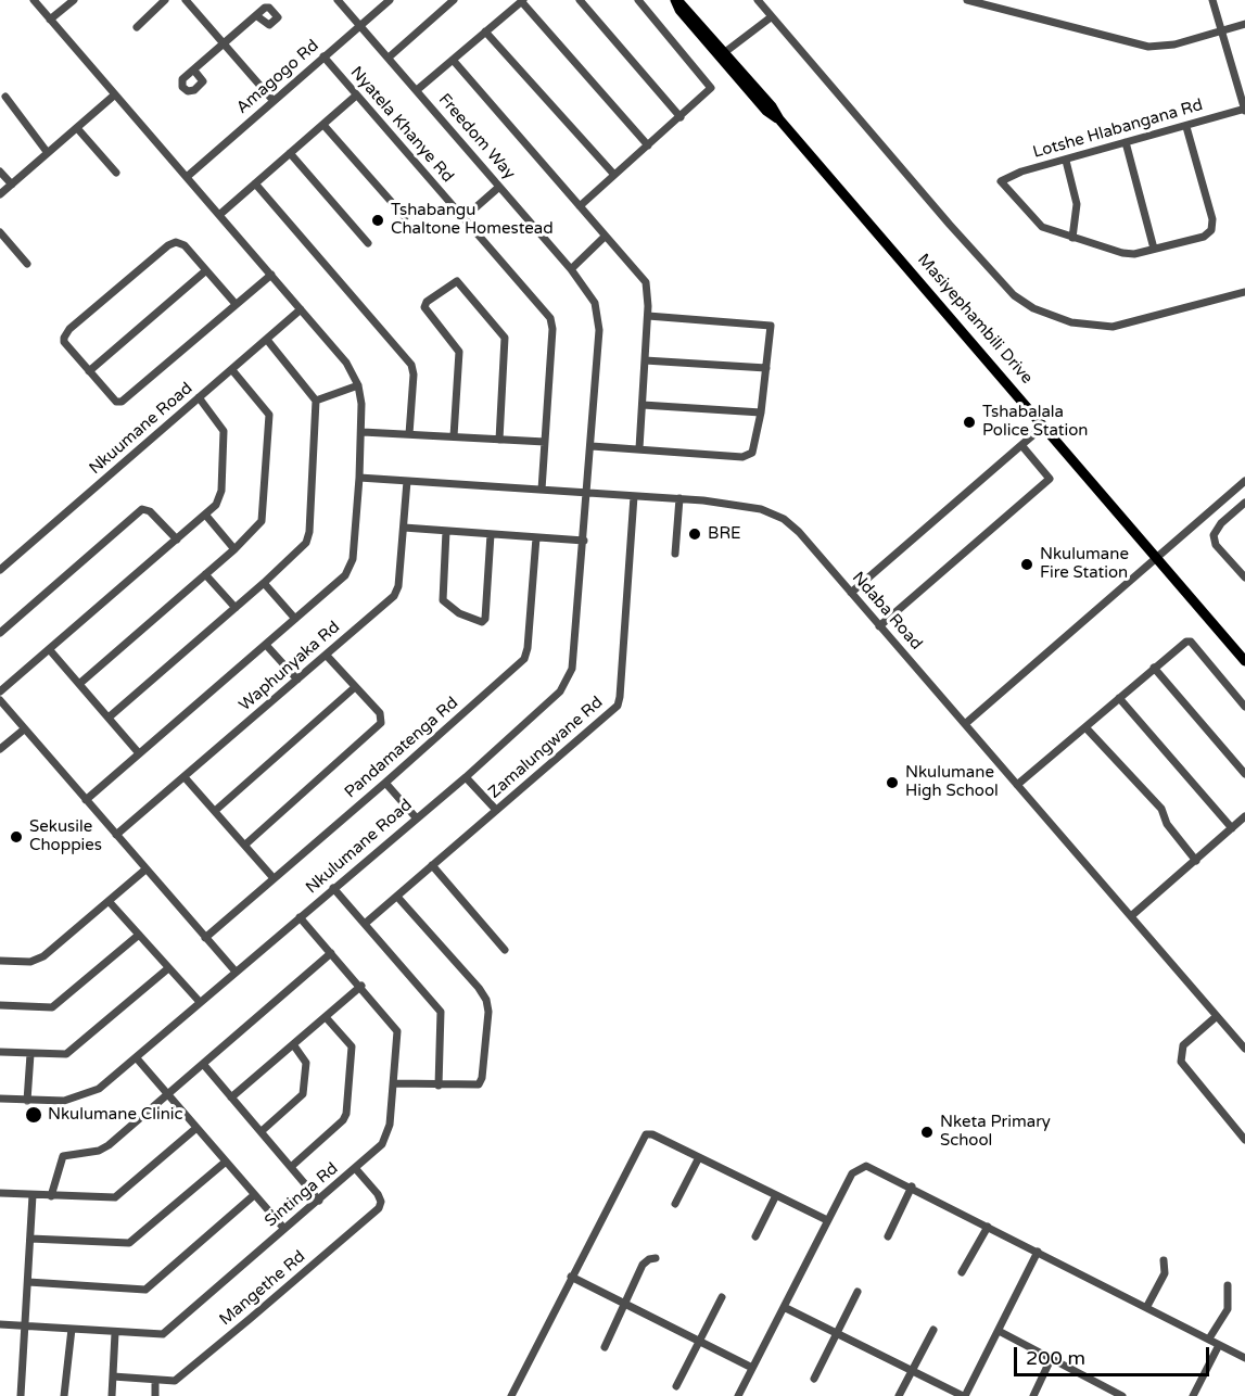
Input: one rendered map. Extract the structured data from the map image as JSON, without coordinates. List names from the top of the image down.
{
  "streets": {
    "main road": ["Masiyephambili Drive"],
    "street": [
      "Amagogo Rd",
      "Nyatela Khanye Rd",
      "Lotshe Hlabangana Rd",
      "Freedom Way",
      "Nkuumane Road",
      "Ndaba Road",
      "Waphunyaka Rd",
      "Pandamatenga Rd",
      "Zamalungwane Rd",
      "Nkulumane Road",
      "Sintinga Rd",
      "Mangethe Rd"
    ]
  },
  "crossings": [
    ["Amagogo Rd", "Nyatela Khanye Rd"],
    ["Amagogo Rd", "Freedom Way"],
    ["Nyatela Khanye Rd", "Ndaba Road"],
    ["Freedom Way", "Ndaba Road"],
    ["Freedom Way", "Nkulumane Road"],
    ["Ndaba Road", "Waphunyaka Rd"],
    ["Ndaba Road", "Zamalungwane Rd"],
    ["Ndaba Road", "Nkulumane Road"],
    ["Nkulumane Road", "Sintinga Rd"],
    ["Sintinga Rd", "Mangethe Rd"]
  ],
  "places": [
    "Tshabangu Chaltone Homestead",
    "Tshabalala Police Station",
    "BRE",
    "Nkulumane Fire Station",
    "Nkulumane High School",
    "Sekusile Choppies",
    "Nkulumane Clinic",
    "Nketa Primary School"
  ],
  "scale_bar": "200 m"
}
